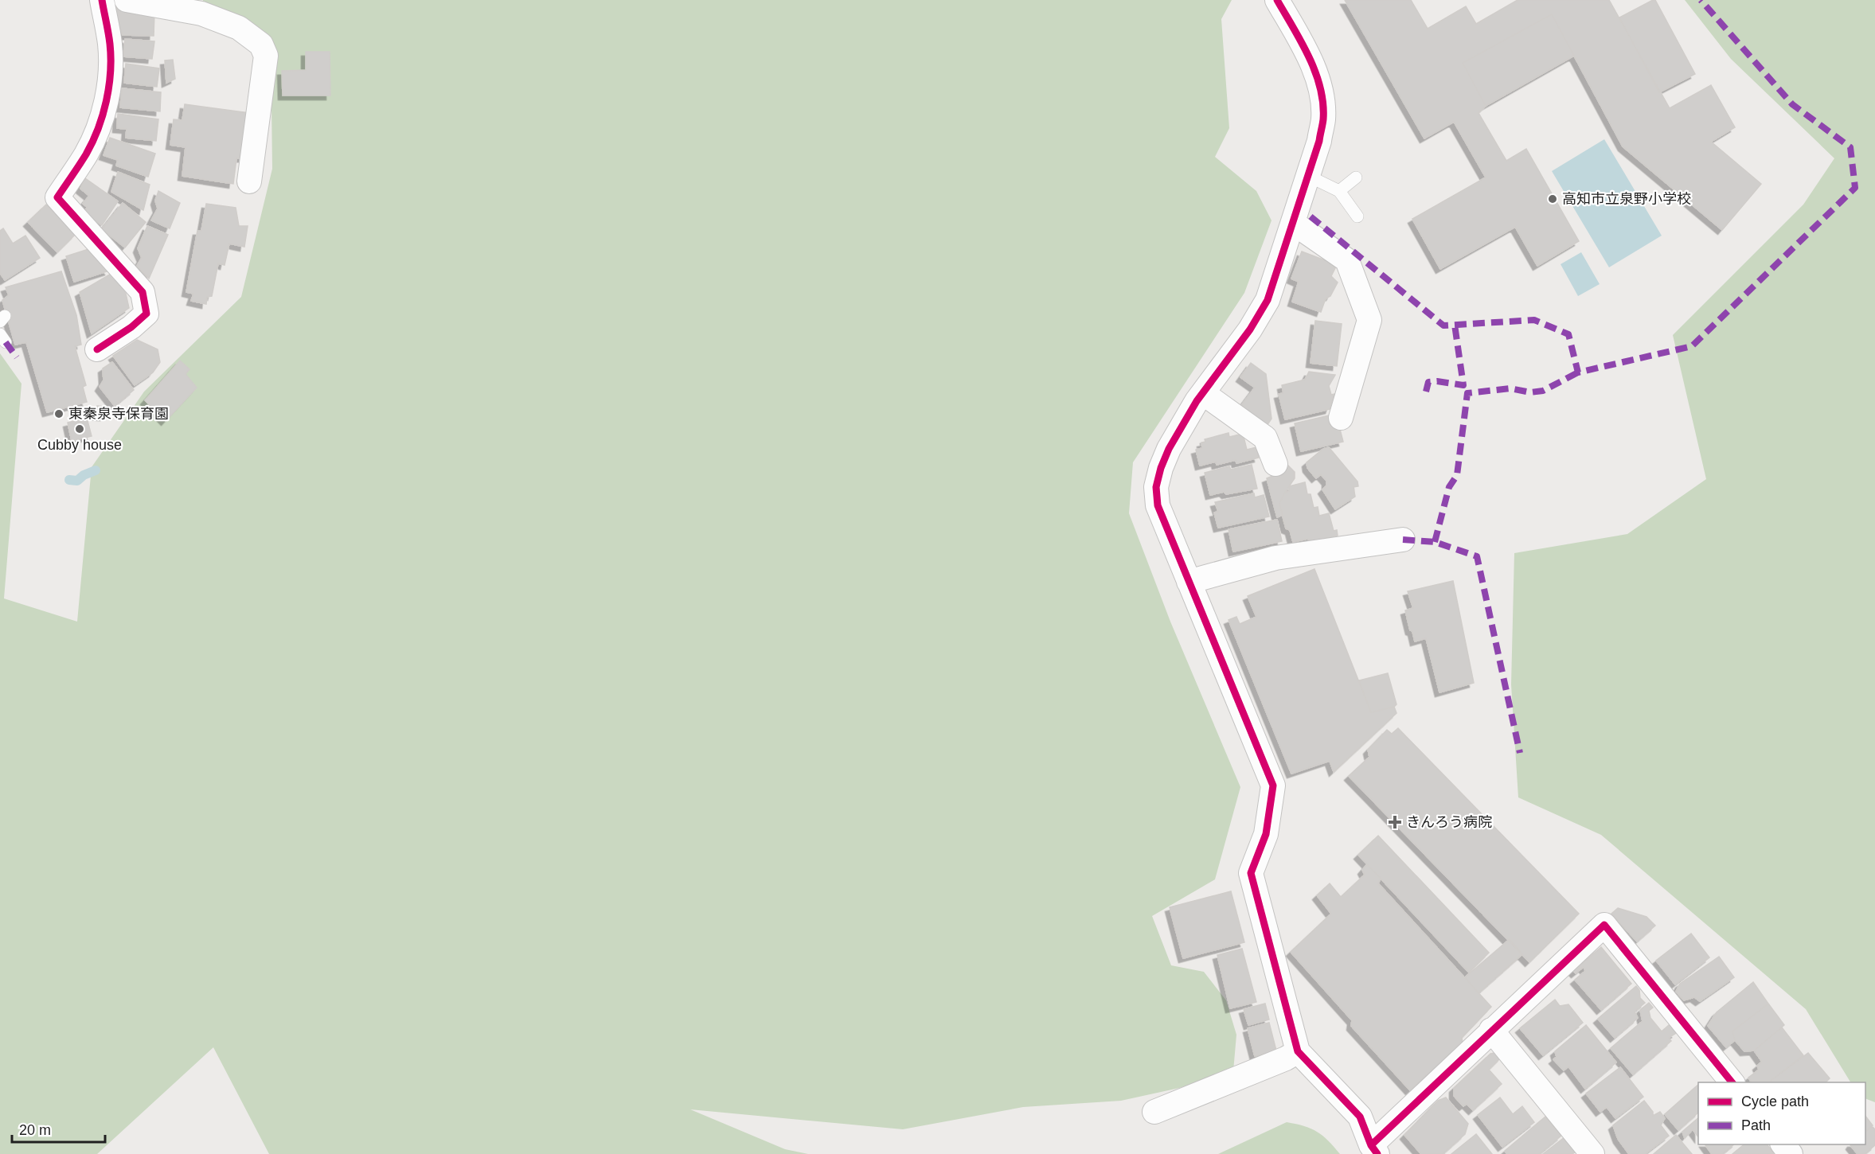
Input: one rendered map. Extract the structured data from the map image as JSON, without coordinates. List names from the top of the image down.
{
  "places": {
    "other": ["高知市立泉野小学校", "東秦泉寺保育園", "Cubby house"],
    "health": ["きんろう病院"]
  },
  "legend": ["Cycle path", "Path"],
  "scale_bar": "20 m"
}
